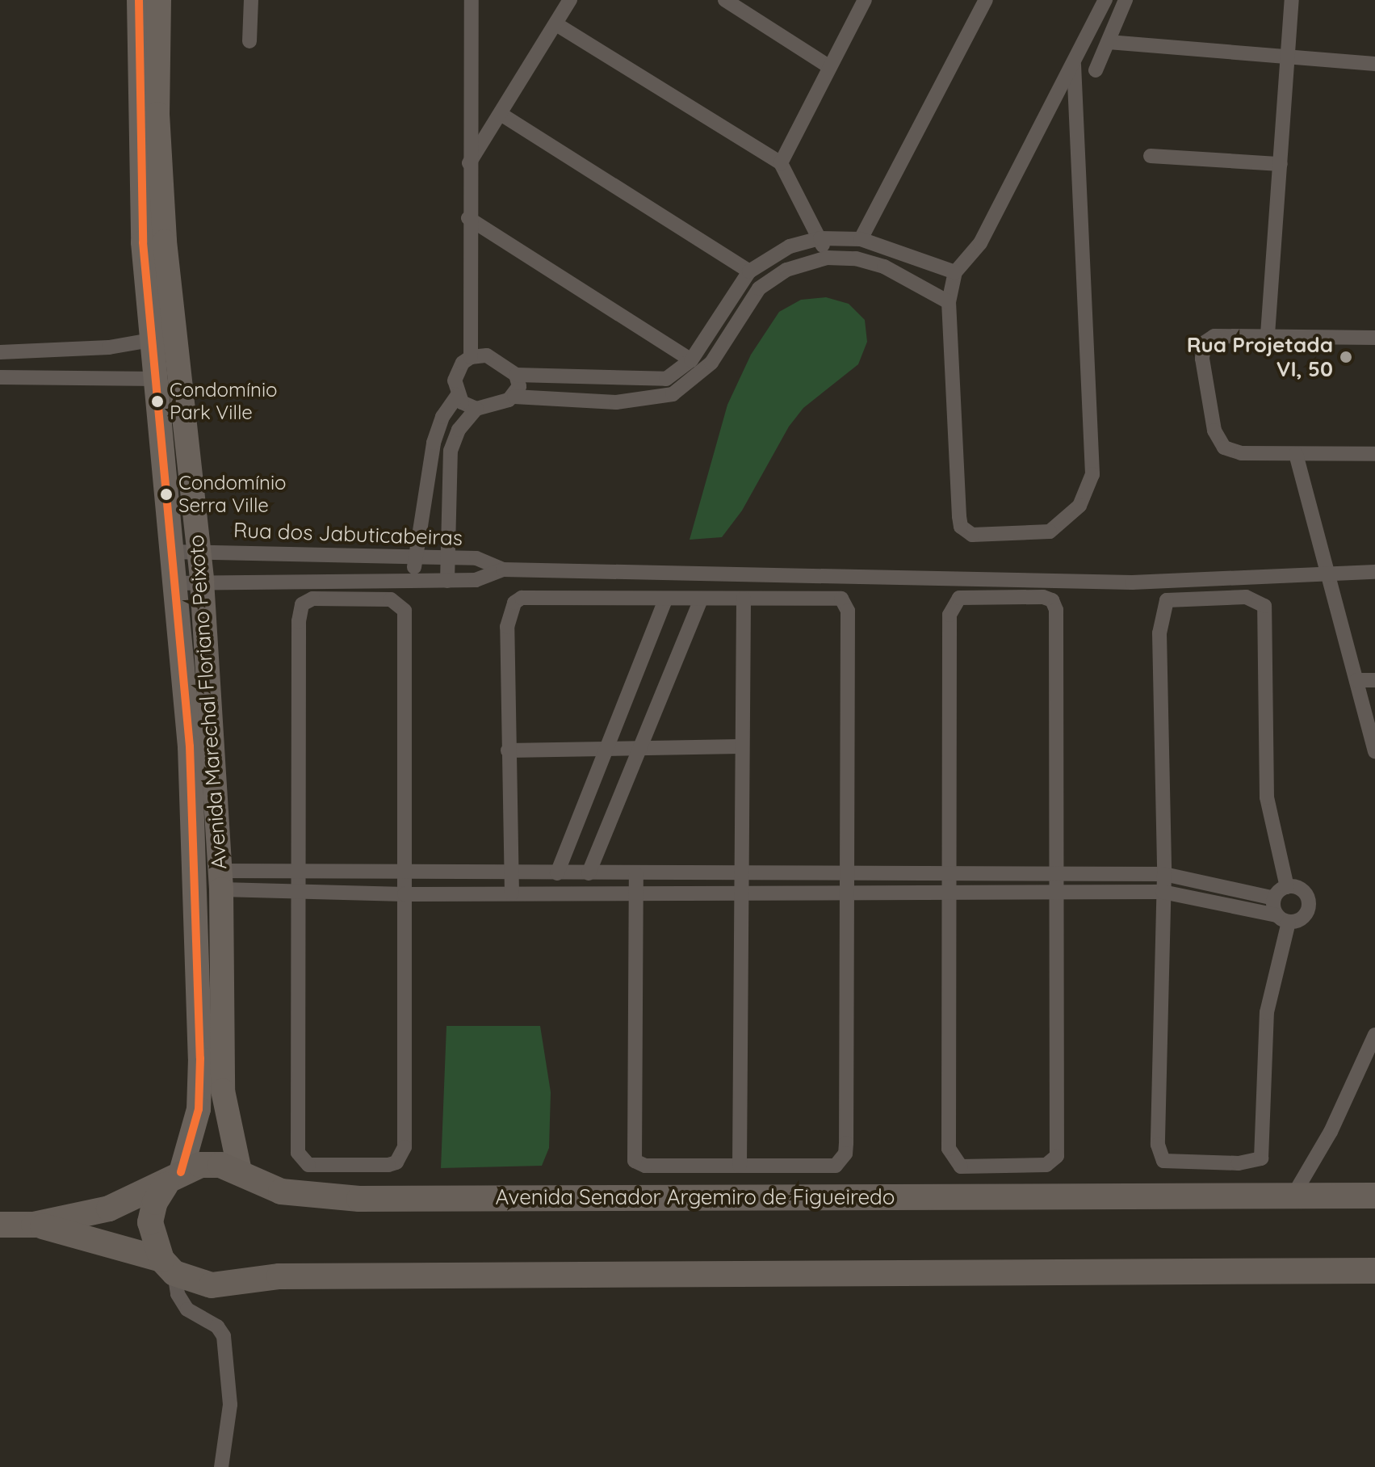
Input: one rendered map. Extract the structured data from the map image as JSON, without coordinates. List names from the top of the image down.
{
  "streets": {
    "highway": ["Avenida Senador Argemiro de Figueiredo"],
    "main road": ["Avenida Marechal Floriano Peixoto"],
    "street": ["Rua dos Jabuticabeiras"]
  },
  "crossings": [
    ["Rua dos Jabuticabeiras", "Avenida Marechal Floriano Peixoto"],
    ["Avenida Marechal Floriano Peixoto", "Avenida Senador Argemiro de Figueiredo"]
  ],
  "places": ["Rua Projetada VI, 50", "Condomínio Park Ville", "Condomínio Serra Ville"],
  "lines": ["transit line 50"]
}
